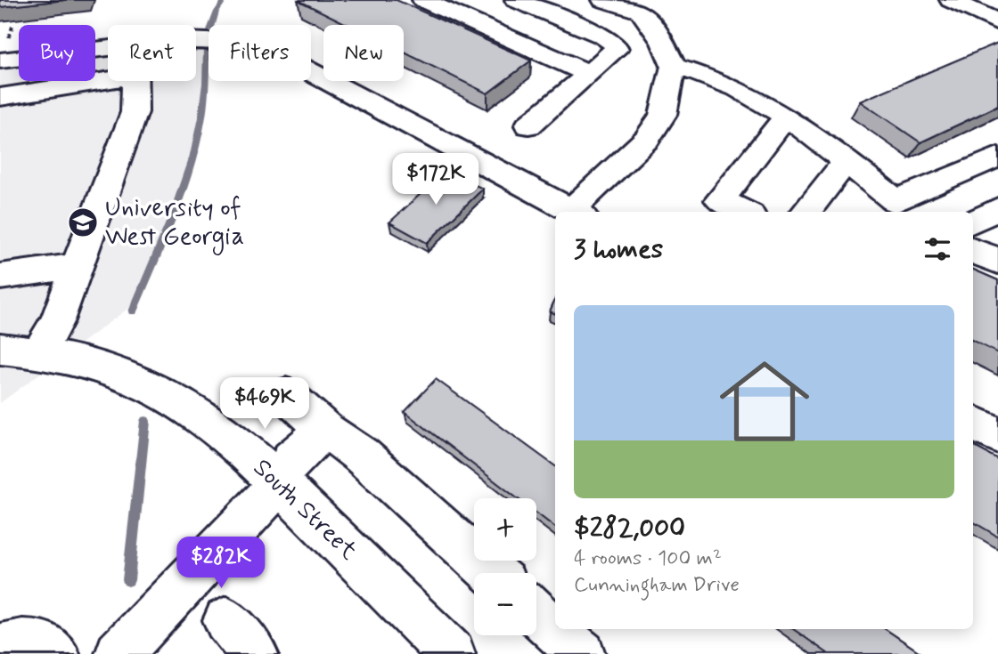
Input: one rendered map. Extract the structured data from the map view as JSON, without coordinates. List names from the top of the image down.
{
  "streets": {
    "street": ["South Street"]
  },
  "places": {
    "school or university": ["University of West Georgia"]
  },
  "page": {
    "chip": [
      "Buy",
      "Rent",
      "Filters",
      "New"
    ],
    "price": ["$172K", "$469K", "$282K"],
    "heading": "3 homes",
    "list": [
      {
        "name": "$282,000",
        "note": "4 rooms · 100 m² · Cunningham Drive"
      }
    ],
    "map_buttons": ["+", "−"]
  }
}
